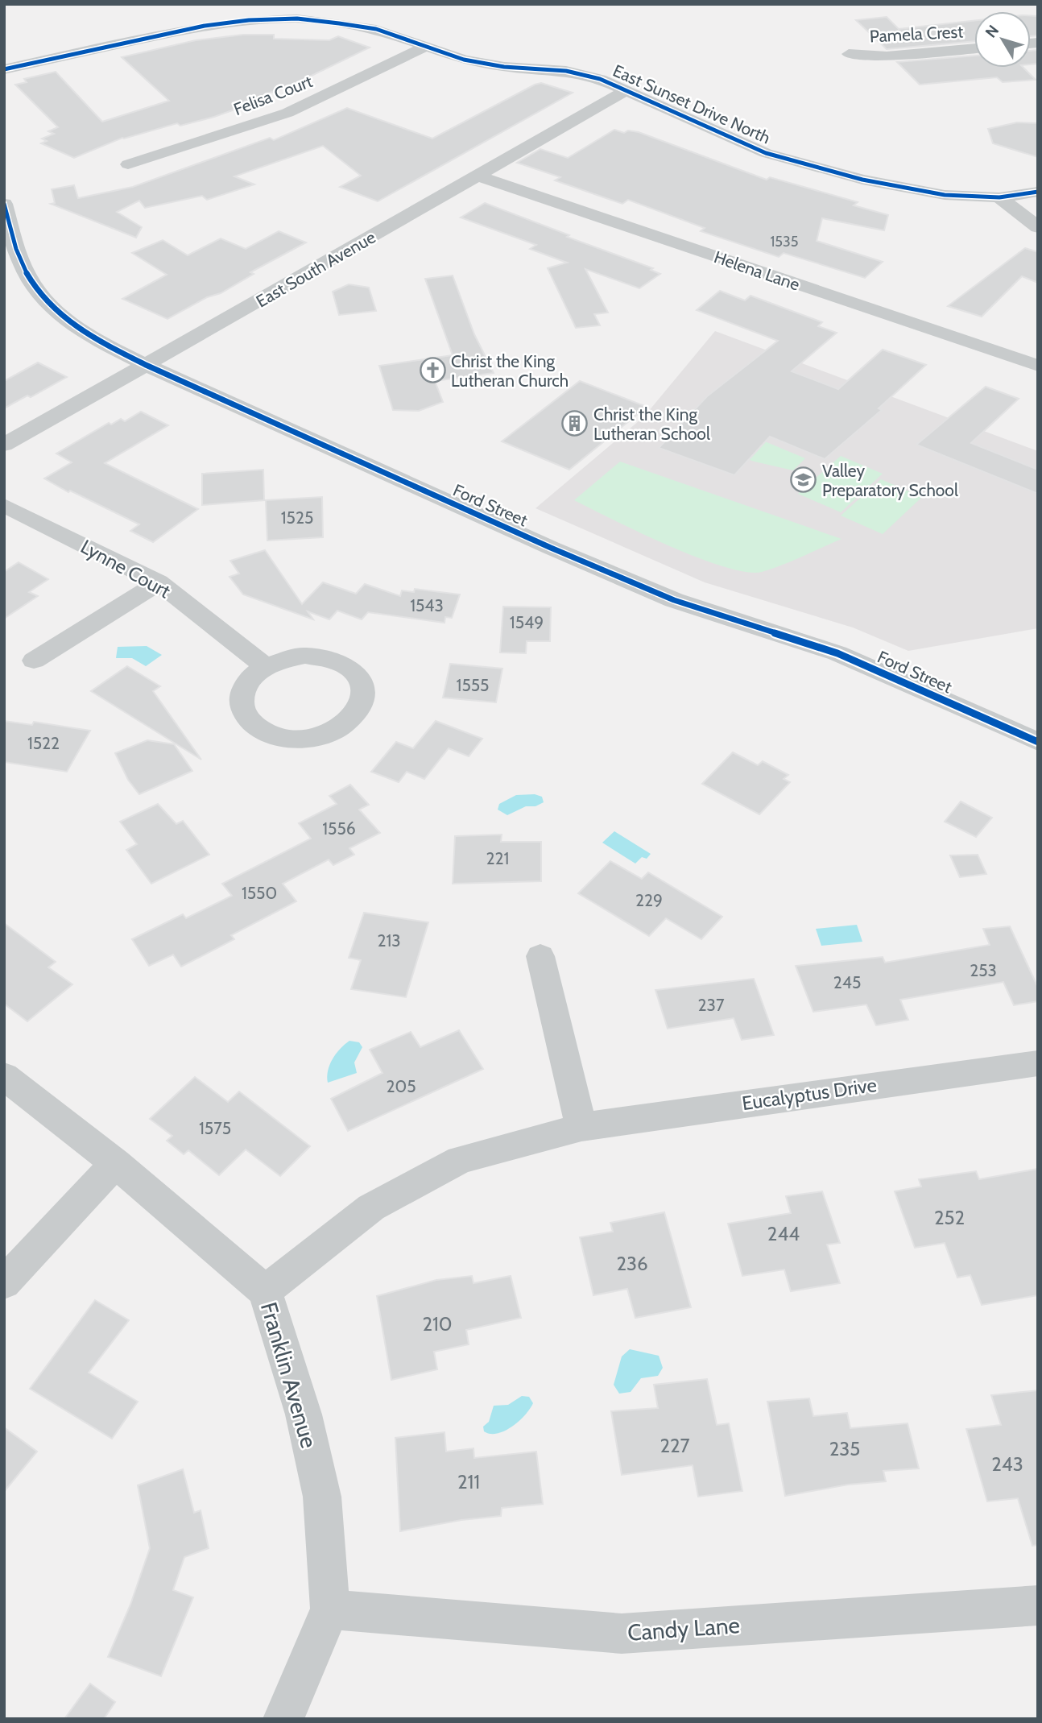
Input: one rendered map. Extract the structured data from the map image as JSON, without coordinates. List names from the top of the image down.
{
  "streets": {
    "street": [
      "Pamela Crest",
      "Felisa Court",
      "East Sunset Drive North",
      "East South Avenue",
      "Helena Lane",
      "Ford Street",
      "Lynne Court",
      "Eucalyptus Drive",
      "Franklin Avenue",
      "Candy Lane"
    ]
  },
  "crossings": [
    ["Felisa Court", "East Sunset Drive North"],
    ["East Sunset Drive North", "East South Avenue"],
    ["East South Avenue", "Helena Lane"],
    ["East South Avenue", "Ford Street"],
    ["Eucalyptus Drive", "Franklin Avenue"],
    ["Franklin Avenue", "Candy Lane"]
  ],
  "places": {
    "church": ["Christ the King Lutheran Church"],
    "building": ["Christ the King Lutheran School"],
    "school or university": ["Valley Preparatory School"]
  },
  "house_numbers": [
    "1535",
    "1525",
    "1543",
    "1549",
    "1555",
    "1522",
    "1556",
    "221",
    "1550",
    "229",
    "213",
    "253",
    "245",
    "237",
    "205",
    "1575",
    "252",
    "244",
    "236",
    "210",
    "227",
    "235",
    "243",
    "211"
  ],
  "north": "top left"
}
